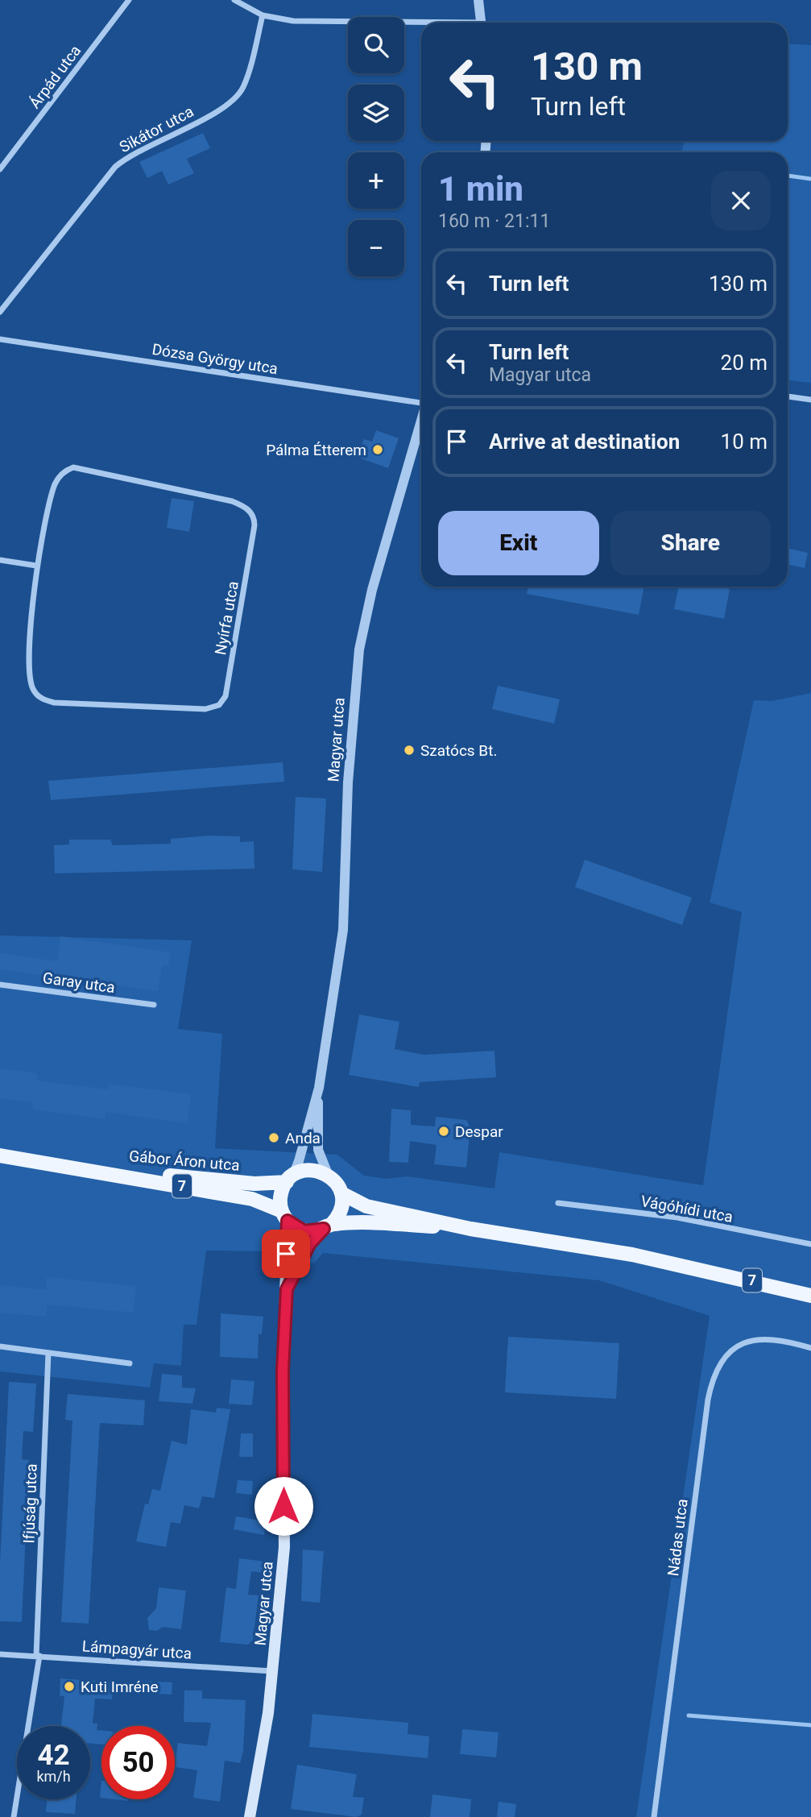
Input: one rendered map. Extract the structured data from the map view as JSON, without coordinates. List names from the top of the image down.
{
  "streets": {
    "main road": ["Magyar utca", "Gábor Áron utca", "7"],
    "street": [
      "Árpád utca",
      "Sikátor utca",
      "Dózsa György utca",
      "Nyírfa utca",
      "Garay utca",
      "Vágóhídi utca",
      "Ifjúság utca",
      "Nádas utca",
      "Lámpagyár utca"
    ]
  },
  "crossings": [
    ["Magyar utca", "Gábor Áron utca"],
    ["Magyar utca", "7"],
    ["Magyar utca", "Lámpagyár utca"],
    ["Gábor Áron utca", "7"],
    ["Ifjúság utca", "Lámpagyár utca"]
  ],
  "places": [
    "Pálma Étterem",
    "Szatócs Bt.",
    "Despar",
    "Anda",
    "Kuti Imréne"
  ],
  "page": {
    "map_buttons": ["+", "−"],
    "turn": ["130 m", "Turn left"],
    "heading": ["1 min", "160 m · 21:11"],
    "list": [
      {
        "name": "Turn left",
        "value": "130 m"
      },
      {
        "name": "Turn left",
        "note": "Magyar utca",
        "value": "20 m"
      },
      {
        "name": "Arrive at destination",
        "value": "10 m"
      }
    ],
    "buttons": ["Exit", "Share"],
    "speed": "42 km/h",
    "limit": "50"
  }
}
